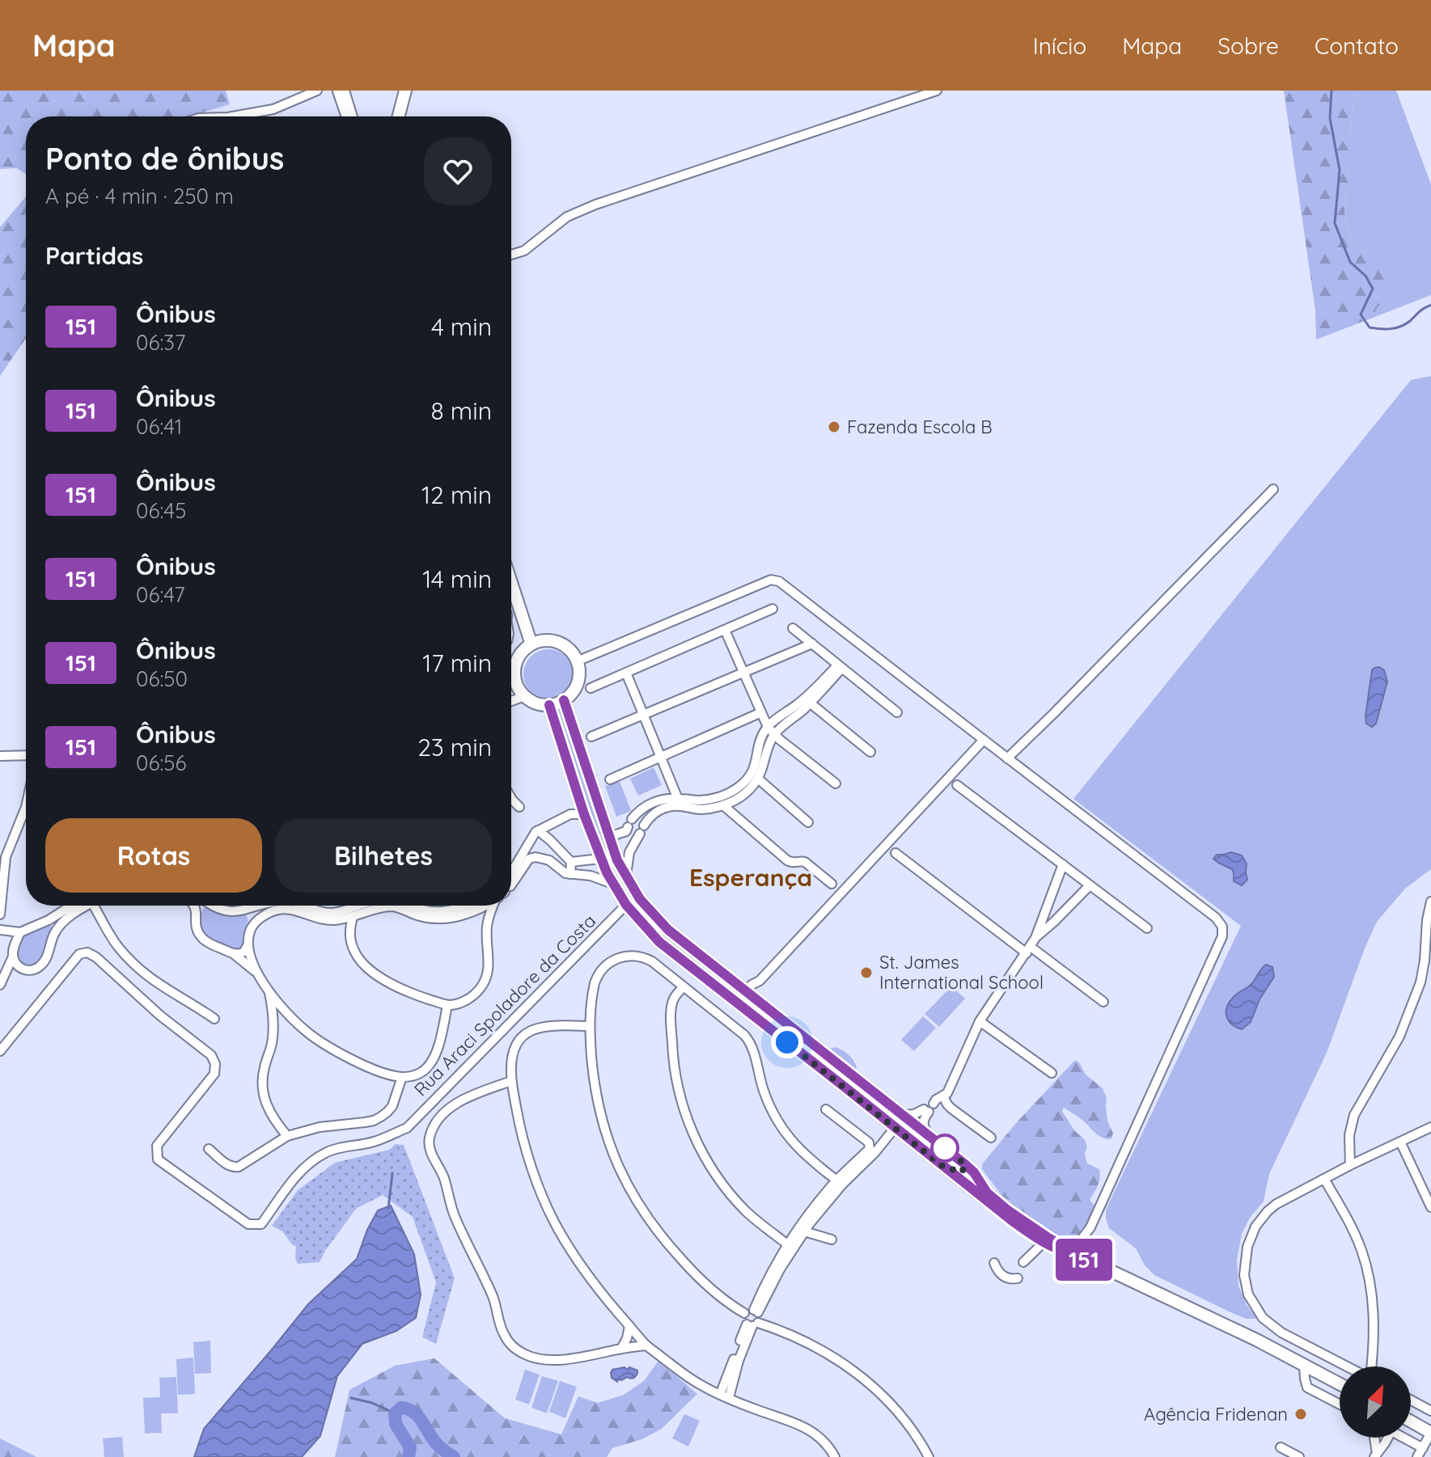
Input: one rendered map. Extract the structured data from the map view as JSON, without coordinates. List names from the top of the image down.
{
  "streets": {
    "street": ["Rua Araci Spoladore da Costa"]
  },
  "districts": ["Esperança"],
  "places": ["Fazenda Escola B", "St. James International School", "Agência Fridenan"],
  "lines": ["bus line 151"],
  "north": "top right",
  "page": {
    "header": "Mapa",
    "nav": [
      "Início",
      "Mapa",
      "Sobre",
      "Contato"
    ],
    "on_map": "151",
    "heading": [
      ["Ponto de ônibus", "A pé · 4 min · 250 m"],
      "Partidas"
    ],
    "list": [
      {
        "mark": "151",
        "name": "Ônibus",
        "note": "06:37",
        "value": "4 min"
      },
      {
        "mark": "151",
        "name": "Ônibus",
        "note": "06:41",
        "value": "8 min"
      },
      {
        "mark": "151",
        "name": "Ônibus",
        "note": "06:45",
        "value": "12 min"
      },
      {
        "mark": "151",
        "name": "Ônibus",
        "note": "06:47",
        "value": "14 min"
      },
      {
        "mark": "151",
        "name": "Ônibus",
        "note": "06:50",
        "value": "17 min"
      },
      {
        "mark": "151",
        "name": "Ônibus",
        "note": "06:56",
        "value": "23 min"
      }
    ],
    "buttons": ["Rotas", "Bilhetes"]
  }
}
